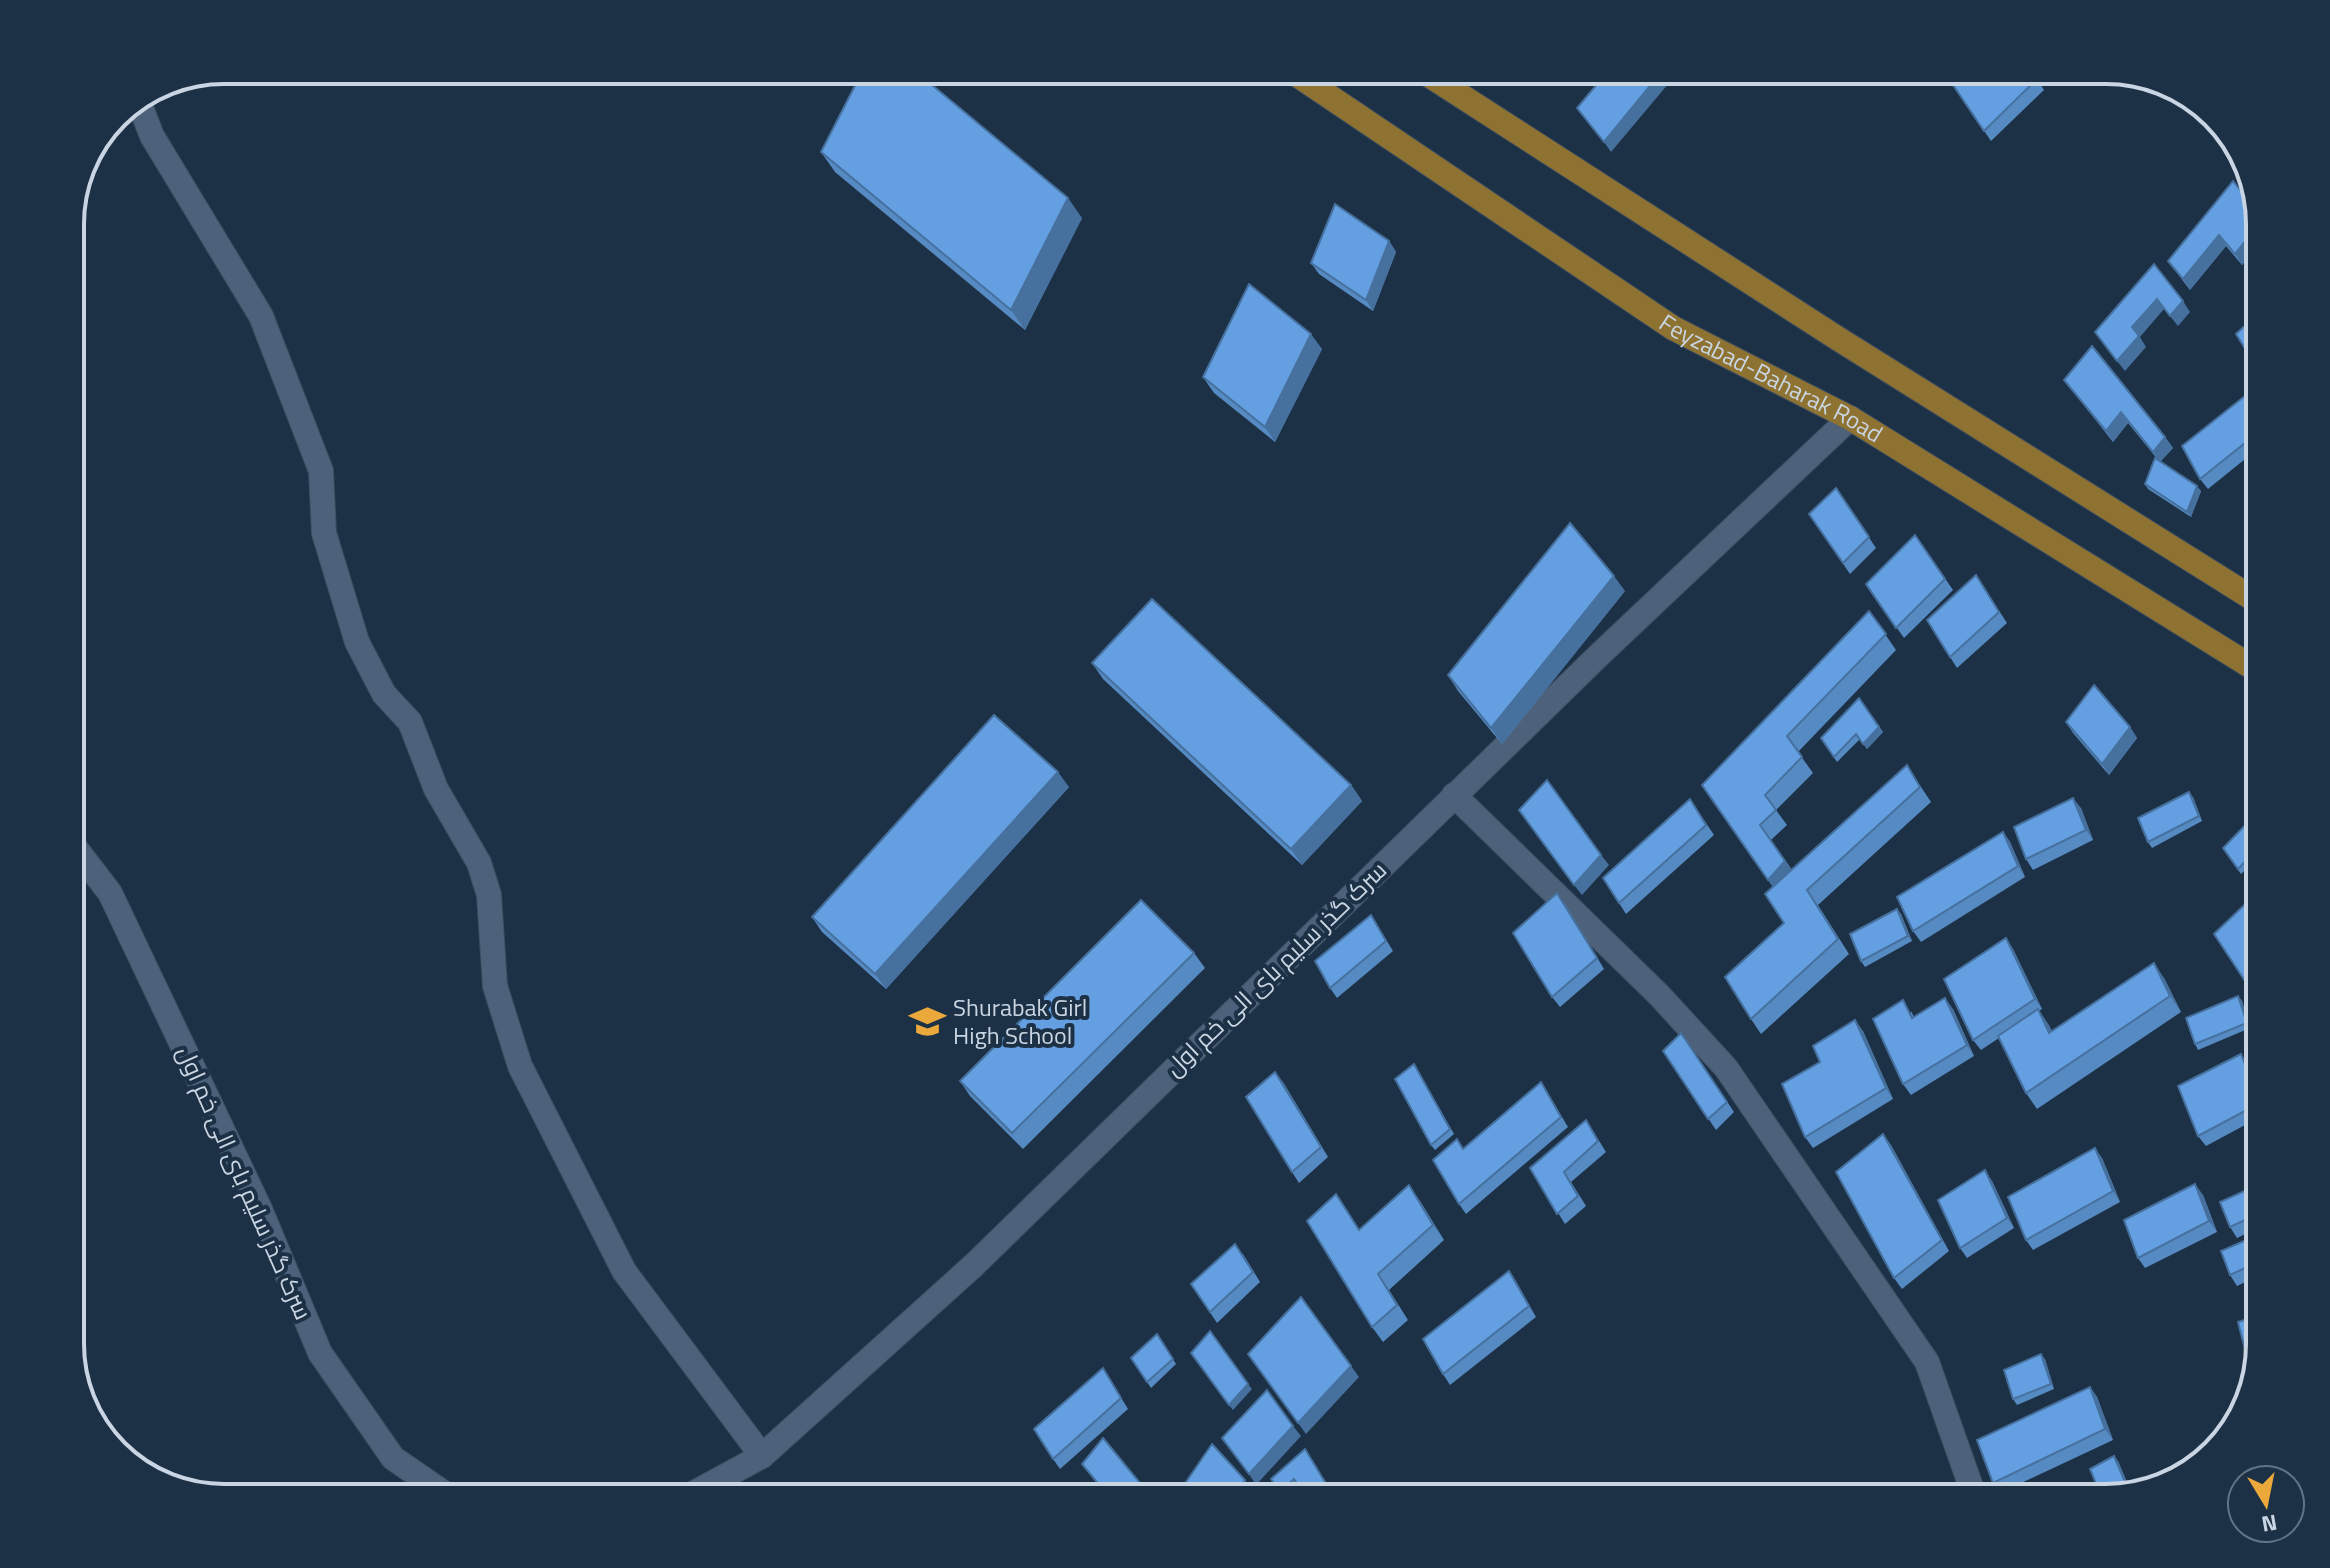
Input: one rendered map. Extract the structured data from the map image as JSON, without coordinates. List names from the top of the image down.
{
  "streets": {
    "main road": ["Feyzabad-Baharak Road"],
    "street": ["سرک گذر سلیم بای الی خم اول"]
  },
  "crossings": [
    ["Feyzabad-Baharak Road", "سرک گذر سلیم بای الی خم اول"]
  ],
  "places": {
    "school or university": ["Shurabak Girl High School"]
  },
  "north": "bottom"
}
